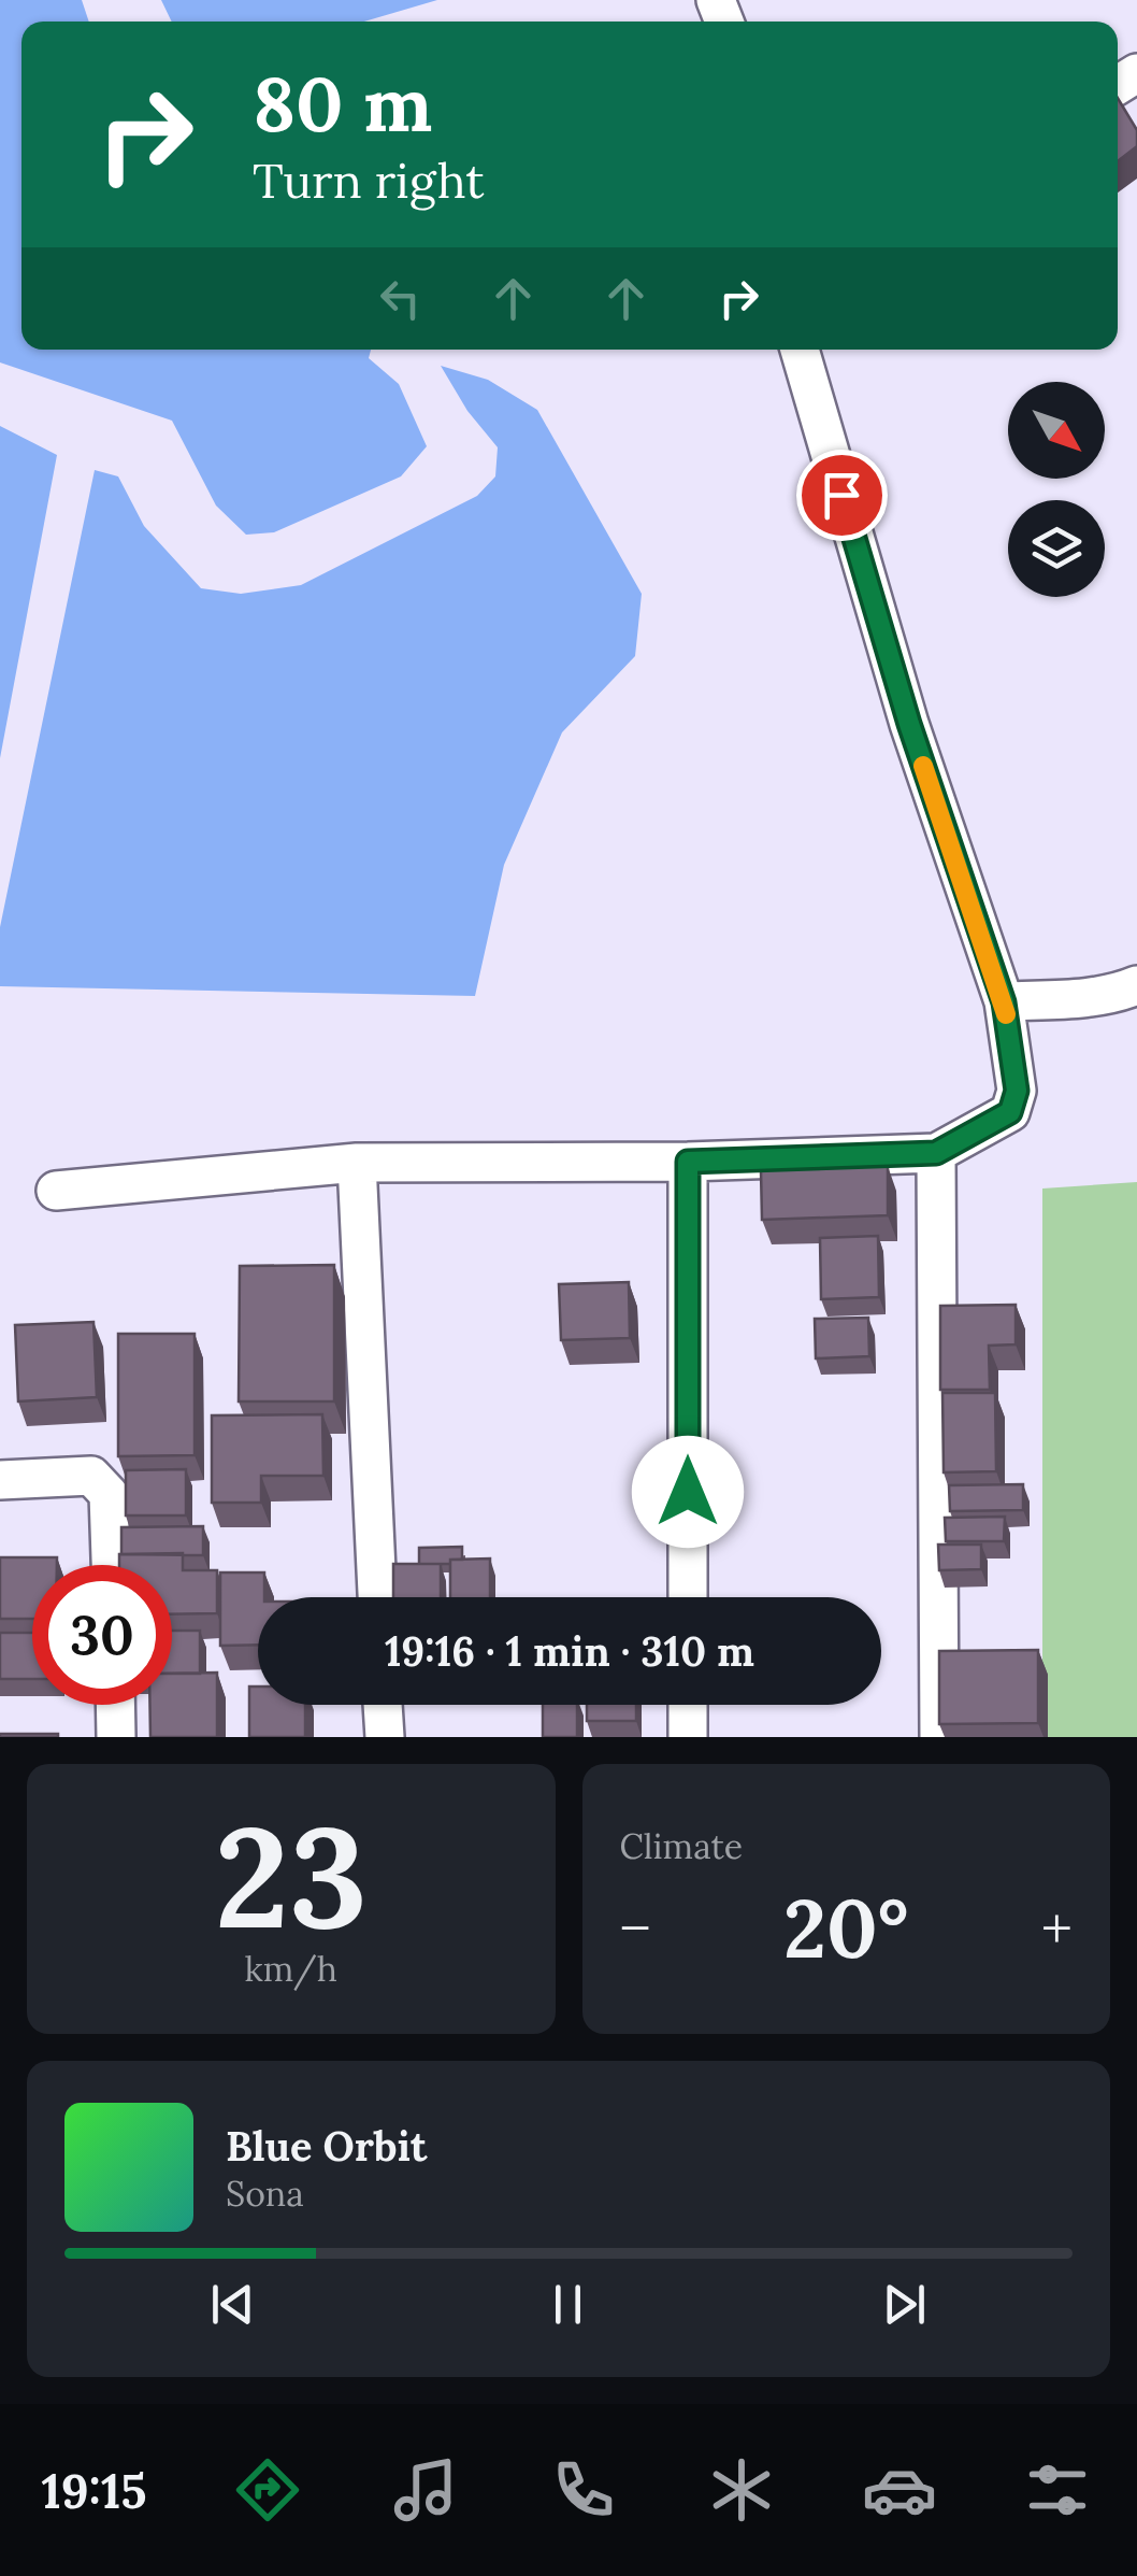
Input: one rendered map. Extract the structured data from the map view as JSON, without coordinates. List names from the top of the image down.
{
  "north": "bottom right",
  "page": {
    "turn": ["80 m", "Turn right"],
    "limit": "30",
    "trip": "19:16 · 1 min · 310 m",
    "tile": [
      ["23", "km/h"],
      "Climate"
    ],
    "heat": ["−", "20°", "+"],
    "song": ["Blue Orbit", "Sona"],
    "tabs": "19:15"
  }
}
